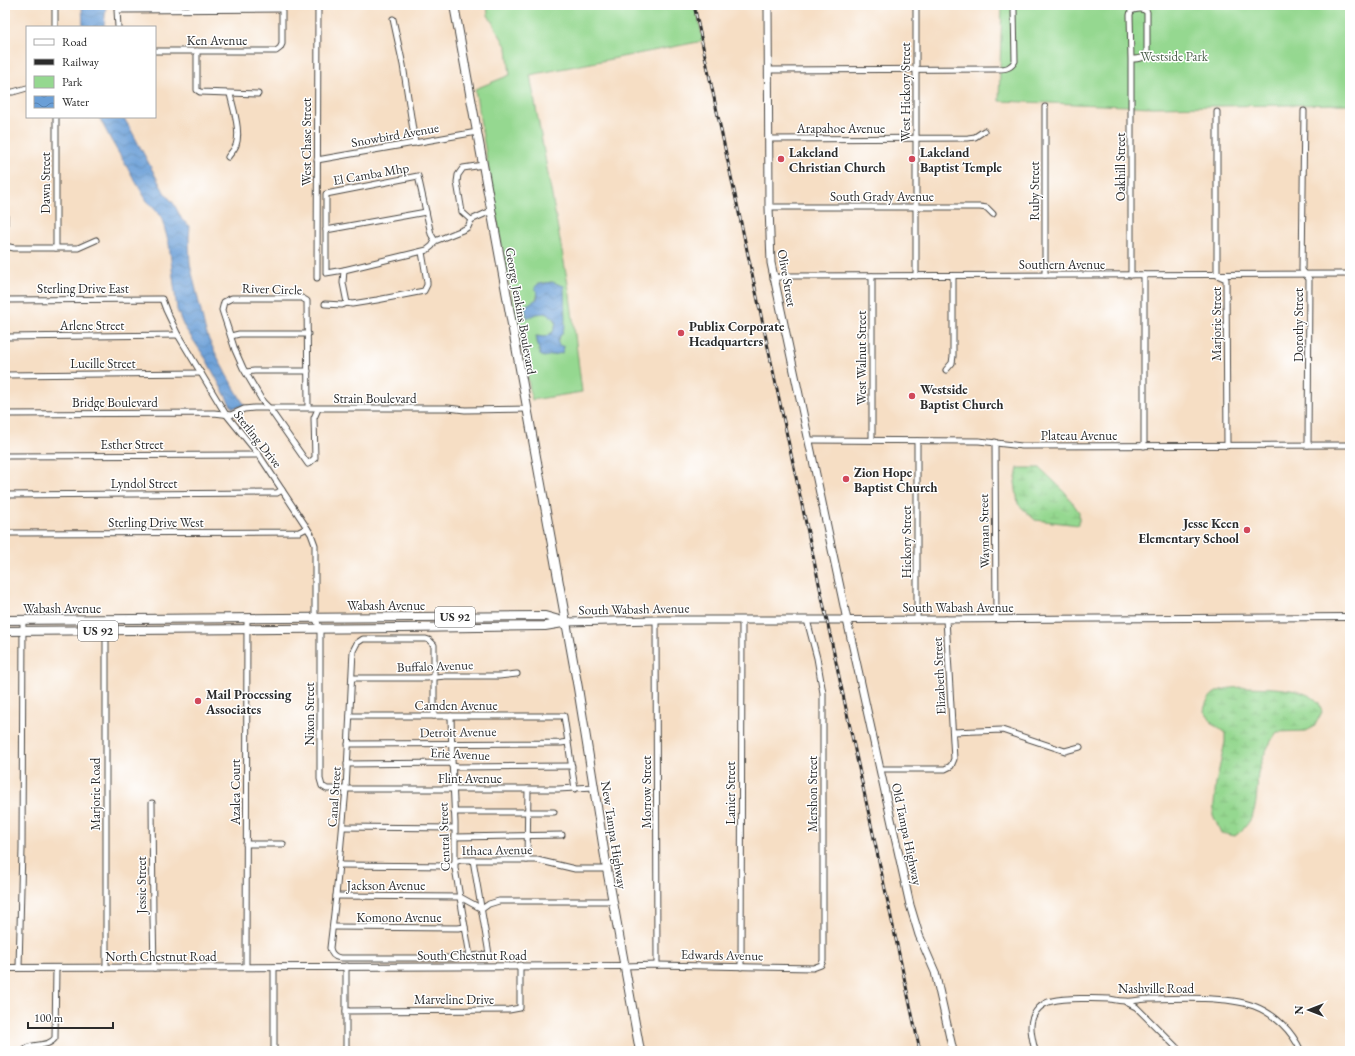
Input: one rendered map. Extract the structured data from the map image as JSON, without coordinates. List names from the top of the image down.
{
  "streets": {
    "main road": [
      "Olive Street",
      "George Jenkins Boulevard",
      "Wabash Avenue",
      "South Wabash Avenue",
      "US 92",
      "Old Tampa Highway",
      "New Tampa Highway"
    ],
    "street": [
      "Ken Avenue",
      "West Hickory Street",
      "Arapahoe Avenue",
      "Snowbird Avenue",
      "West Chase Street",
      "Oakhill Street",
      "El Camba Mhp",
      "Dawn Street",
      "Ruby Street",
      "South Grady Avenue",
      "Southern Avenue",
      "Sterling Drive East",
      "River Circle",
      "Marjorie Street",
      "Arlene Street",
      "Dorothy Street",
      "West Walnut Street",
      "Lucille Street",
      "Strain Boulevard",
      "Bridge Boulevard",
      "Plateau Avenue",
      "Sterling Drive",
      "Esther Street",
      "Lyndol Street",
      "Sterling Drive West",
      "Wayman Street",
      "Hickory Street",
      "Buffalo Avenue",
      "Elizabeth Street",
      "Camden Avenue",
      "Nixon Street",
      "Detroit Avenue",
      "Erie Avenue",
      "Flint Avenue",
      "Azalea Court",
      "Morrow Street",
      "Lanier Street",
      "Marjorie Road",
      "Mershon Street",
      "Canal Street",
      "Central Street",
      "Ithaca Avenue",
      "Jessie Street",
      "Jackson Avenue",
      "Komono Avenue",
      "South Chestnut Road",
      "Edwards Avenue",
      "North Chestnut Road",
      "Nashville Road",
      "Marveline Drive"
    ]
  },
  "crossings": [
    ["West Hickory Street", "Arapahoe Avenue"],
    ["West Hickory Street", "South Grady Avenue"],
    ["West Hickory Street", "Southern Avenue"],
    ["Arapahoe Avenue", "Olive Street"],
    ["Snowbird Avenue", "West Chase Street"],
    ["Snowbird Avenue", "George Jenkins Boulevard"],
    ["Oakhill Street", "Southern Avenue"],
    ["Ruby Street", "Southern Avenue"],
    ["South Grady Avenue", "Olive Street"],
    ["Southern Avenue", "Olive Street"],
    ["Southern Avenue", "Marjorie Street"],
    ["Southern Avenue", "Dorothy Street"],
    ["Southern Avenue", "West Walnut Street"],
    ["Olive Street", "Plateau Avenue"],
    ["Olive Street", "South Wabash Avenue"],
    ["Olive Street", "Old Tampa Highway"],
    ["Sterling Drive East", "Arlene Street"],
    ["Sterling Drive East", "Sterling Drive"],
    ["River Circle", "Strain Boulevard"],
    ["George Jenkins Boulevard", "Strain Boulevard"],
    ["George Jenkins Boulevard", "Wabash Avenue"],
    ["George Jenkins Boulevard", "South Wabash Avenue"],
    ["George Jenkins Boulevard", "New Tampa Highway"],
    ["Marjorie Street", "Plateau Avenue"],
    ["Arlene Street", "Sterling Drive"],
    ["Dorothy Street", "Plateau Avenue"],
    ["West Walnut Street", "Plateau Avenue"],
    ["Lucille Street", "Sterling Drive"],
    ["Strain Boulevard", "Bridge Boulevard"],
    ["Strain Boulevard", "Sterling Drive"],
    ["Bridge Boulevard", "Sterling Drive"],
    ["Plateau Avenue", "Wayman Street"],
    ["Plateau Avenue", "Hickory Street"],
    ["Sterling Drive", "Esther Street"],
    ["Sterling Drive", "Lyndol Street"],
    ["Sterling Drive", "Sterling Drive West"],
    ["Sterling Drive", "Wabash Avenue"],
    ["Sterling Drive", "Nixon Street"],
    ["Wayman Street", "South Wabash Avenue"],
    ["Hickory Street", "South Wabash Avenue"],
    ["Wabash Avenue", "South Wabash Avenue"],
    ["Wabash Avenue", "Nixon Street"],
    ["Wabash Avenue", "Azalea Court"],
    ["Wabash Avenue", "Marjorie Road"],
    ["Wabash Avenue", "New Tampa Highway"],
    ["South Wabash Avenue", "Elizabeth Street"],
    ["South Wabash Avenue", "Morrow Street"],
    ["South Wabash Avenue", "Lanier Street"],
    ["South Wabash Avenue", "Mershon Street"],
    ["South Wabash Avenue", "Old Tampa Highway"],
    ["South Wabash Avenue", "New Tampa Highway"],
    ["Buffalo Avenue", "Canal Street"],
    ["Elizabeth Street", "Old Tampa Highway"],
    ["Camden Avenue", "Detroit Avenue"],
    ["Camden Avenue", "Canal Street"],
    ["Camden Avenue", "Central Street"],
    ["Nixon Street", "Flint Avenue"],
    ["Nixon Street", "Canal Street"],
    ["Detroit Avenue", "Canal Street"],
    ["Detroit Avenue", "Central Street"],
    ["Erie Avenue", "Canal Street"],
    ["Erie Avenue", "Central Street"],
    ["Flint Avenue", "Canal Street"],
    ["Flint Avenue", "New Tampa Highway"],
    ["Flint Avenue", "Central Street"],
    ["Azalea Court", "North Chestnut Road"],
    ["Morrow Street", "Edwards Avenue"],
    ["Lanier Street", "Edwards Avenue"],
    ["Marjorie Road", "North Chestnut Road"],
    ["Mershon Street", "Edwards Avenue"],
    ["Canal Street", "Central Street"],
    ["Canal Street", "Ithaca Avenue"],
    ["Canal Street", "Jackson Avenue"],
    ["Canal Street", "Komono Avenue"],
    ["New Tampa Highway", "Ithaca Avenue"],
    ["New Tampa Highway", "South Chestnut Road"],
    ["New Tampa Highway", "Edwards Avenue"],
    ["Central Street", "Ithaca Avenue"],
    ["Central Street", "Jackson Avenue"],
    ["Central Street", "Komono Avenue"],
    ["Jessie Street", "North Chestnut Road"],
    ["South Chestnut Road", "Edwards Avenue"],
    ["South Chestnut Road", "North Chestnut Road"],
    ["South Chestnut Road", "Marveline Drive"]
  ],
  "parks": ["Westside Park"],
  "places": [
    "Lakeland Christian Church",
    "Lakeland Baptist Temple",
    "Publix Corporate Headquarters",
    "Westside Baptist Church",
    "Zion Hope Baptist Church",
    "Jesse Keen Elementary School",
    "Mail Processing Associates"
  ],
  "legend": [
    "Road",
    "Railway",
    "Park",
    "Water"
  ],
  "scale_bar": "100 m",
  "north": "left"
}
